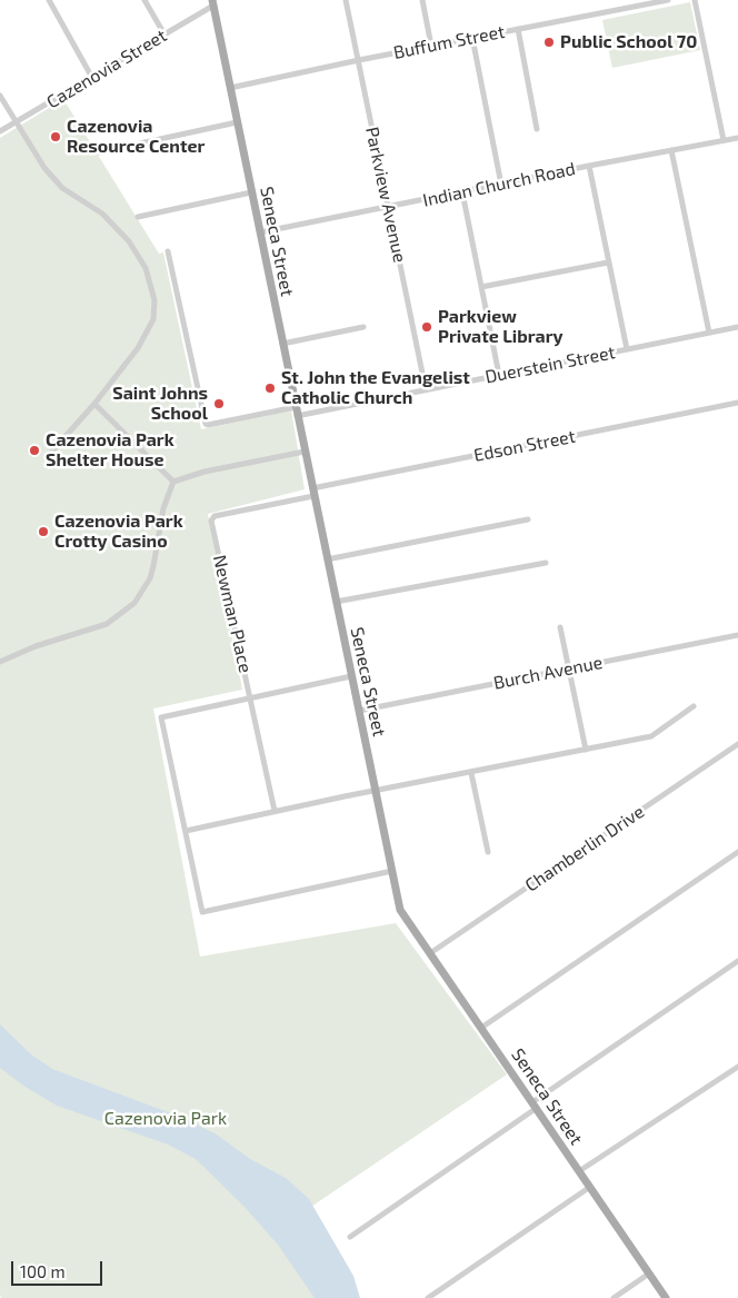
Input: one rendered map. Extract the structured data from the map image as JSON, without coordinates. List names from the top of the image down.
{
  "streets": {
    "main road": ["Seneca Street"],
    "street": [
      "Buffum Street",
      "Cazenovia Street",
      "Indian Church Road",
      "Parkview Avenue",
      "Duerstein Street",
      "Edson Street",
      "Newman Place",
      "Burch Avenue",
      "Chamberlin Drive"
    ]
  },
  "crossings": [
    ["Buffum Street", "Parkview Avenue"],
    ["Buffum Street", "Seneca Street"],
    ["Cazenovia Street", "Seneca Street"],
    ["Indian Church Road", "Parkview Avenue"],
    ["Indian Church Road", "Seneca Street"],
    ["Parkview Avenue", "Duerstein Street"],
    ["Seneca Street", "Duerstein Street"],
    ["Seneca Street", "Edson Street"],
    ["Seneca Street", "Newman Place"],
    ["Seneca Street", "Burch Avenue"],
    ["Seneca Street", "Chamberlin Drive"],
    ["Edson Street", "Newman Place"]
  ],
  "parks": ["Cazenovia Park"],
  "places": [
    "Public School 70",
    "Cazenovia Resource Center",
    "Parkview Private Library",
    "St. John the Evangelist Catholic Church",
    "Saint Johns School",
    "Cazenovia Park Shelter House",
    "Cazenovia Park Crotty Casino"
  ],
  "scale_bar": "100 m"
}
